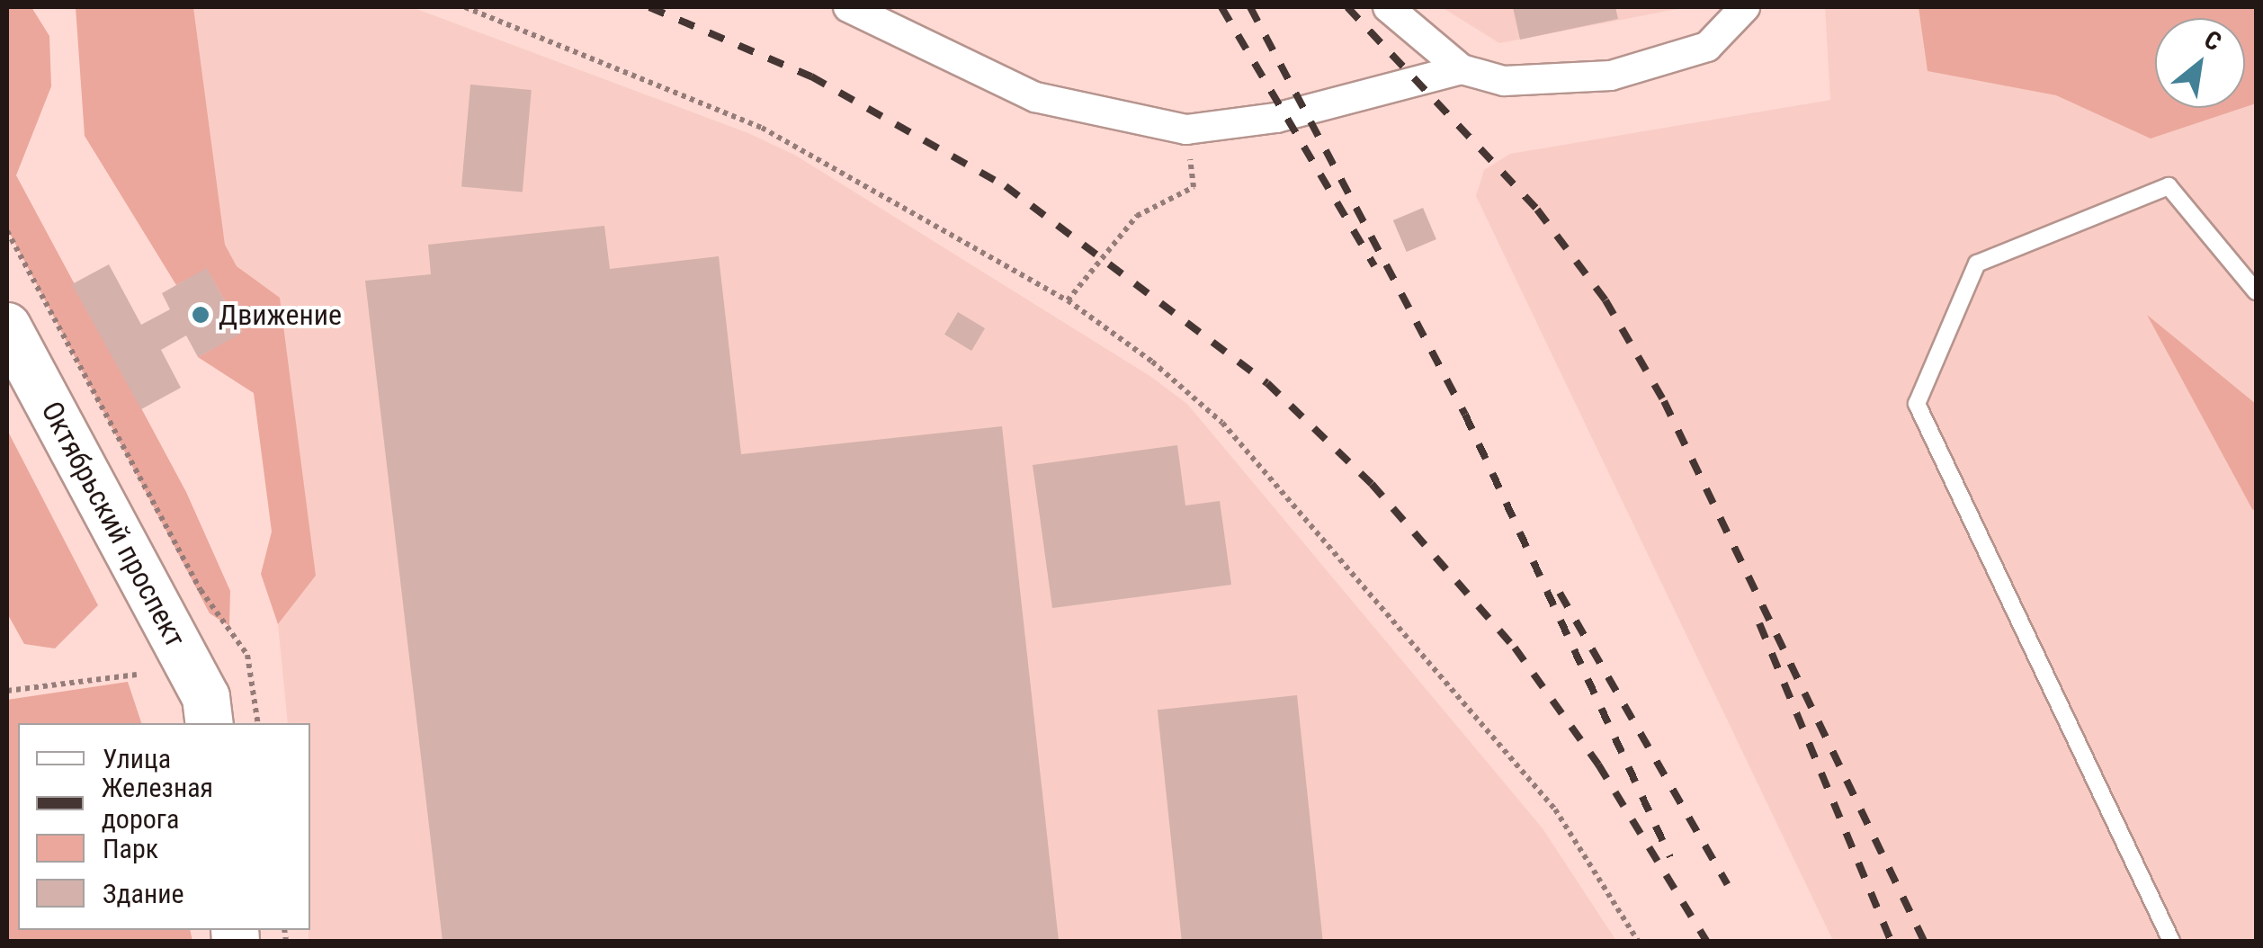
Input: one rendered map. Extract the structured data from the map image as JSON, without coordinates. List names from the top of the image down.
{
  "streets": {
    "main road": ["Октябрьский проспект"]
  },
  "places": ["Движение"],
  "legend": [
    "Улица",
    "Железная дорога",
    "Парк",
    "Здание"
  ],
  "north": "top right"
}
